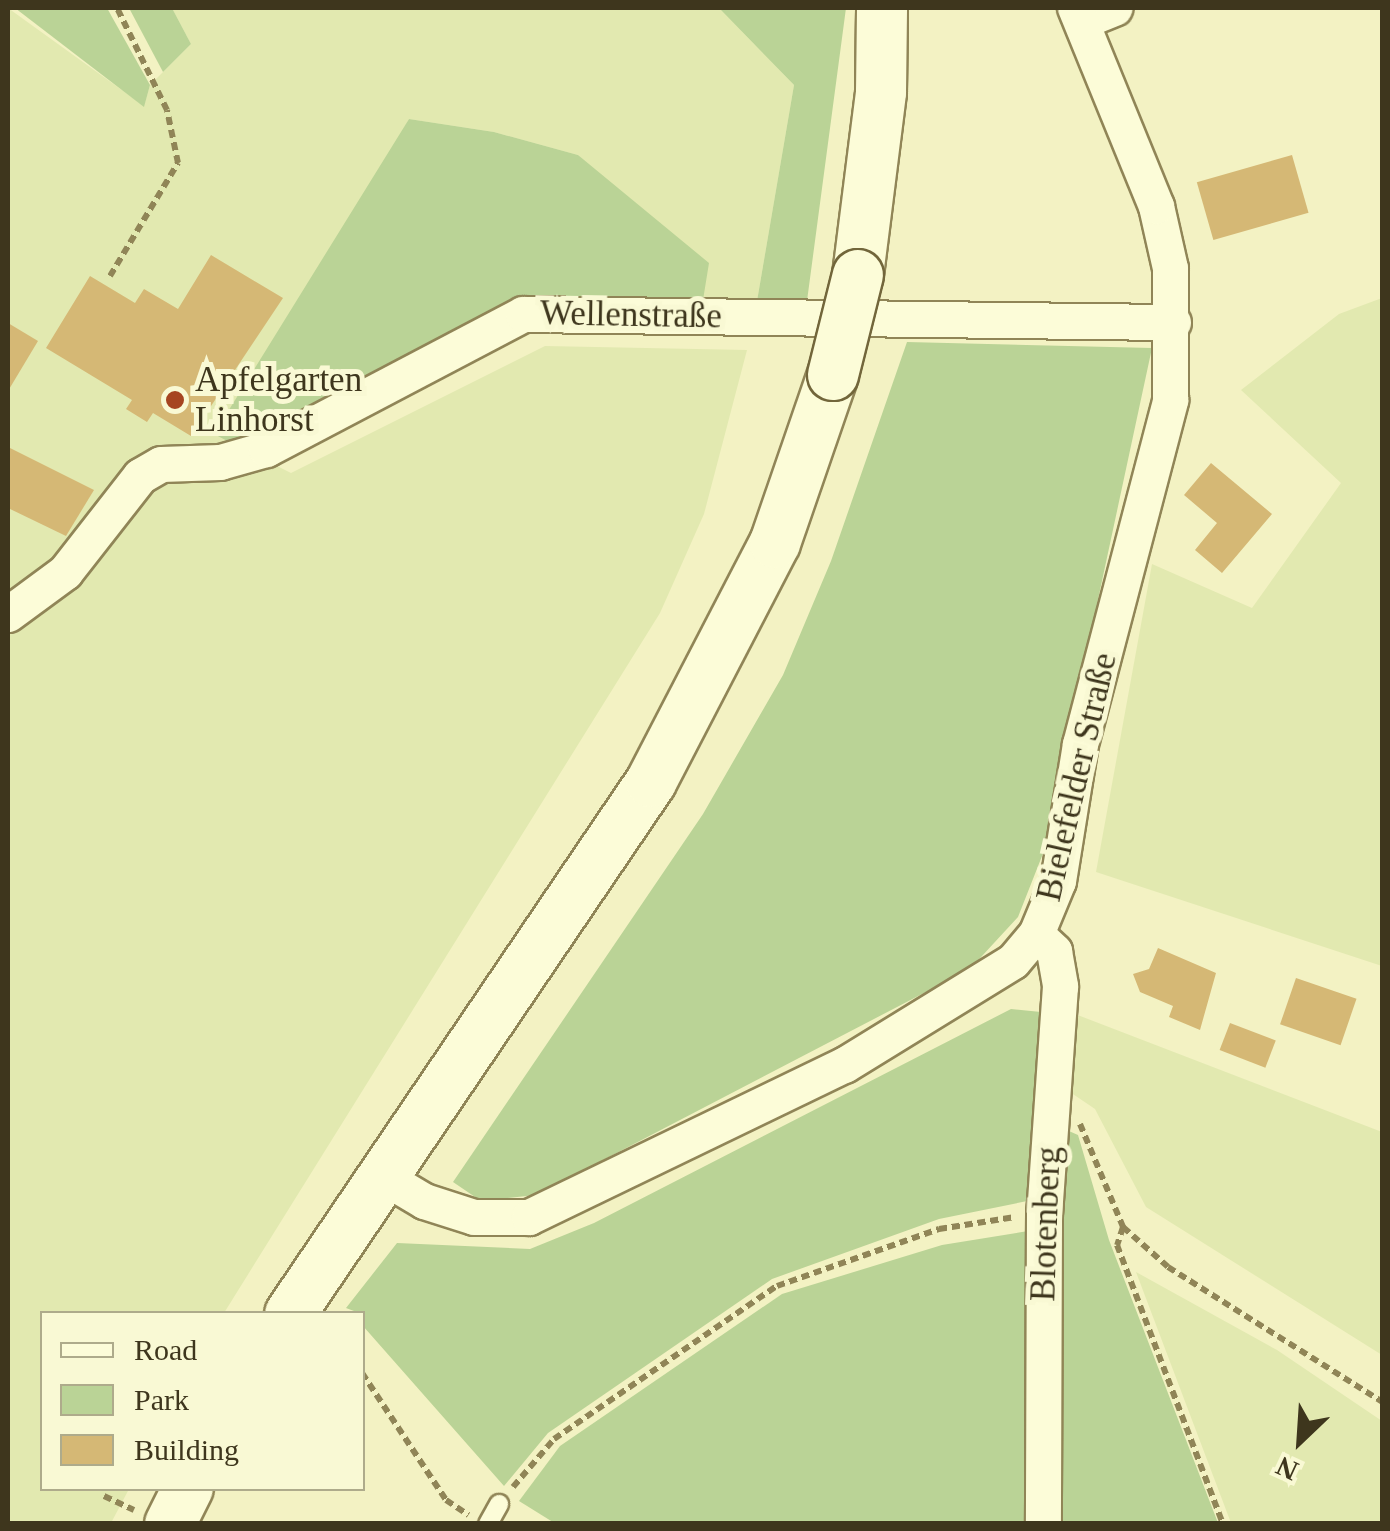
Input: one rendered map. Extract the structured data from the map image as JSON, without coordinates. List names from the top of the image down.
{
  "streets": {
    "street": ["Wellenstraße", "Bielefelder Straße", "Blotenberg"]
  },
  "crossings": [
    ["Wellenstraße", "Bielefelder Straße"],
    ["Bielefelder Straße", "Blotenberg"]
  ],
  "places": ["Apfelgarten Linhorst"],
  "legend": ["Road", "Park", "Building"],
  "north": "bottom left"
}
